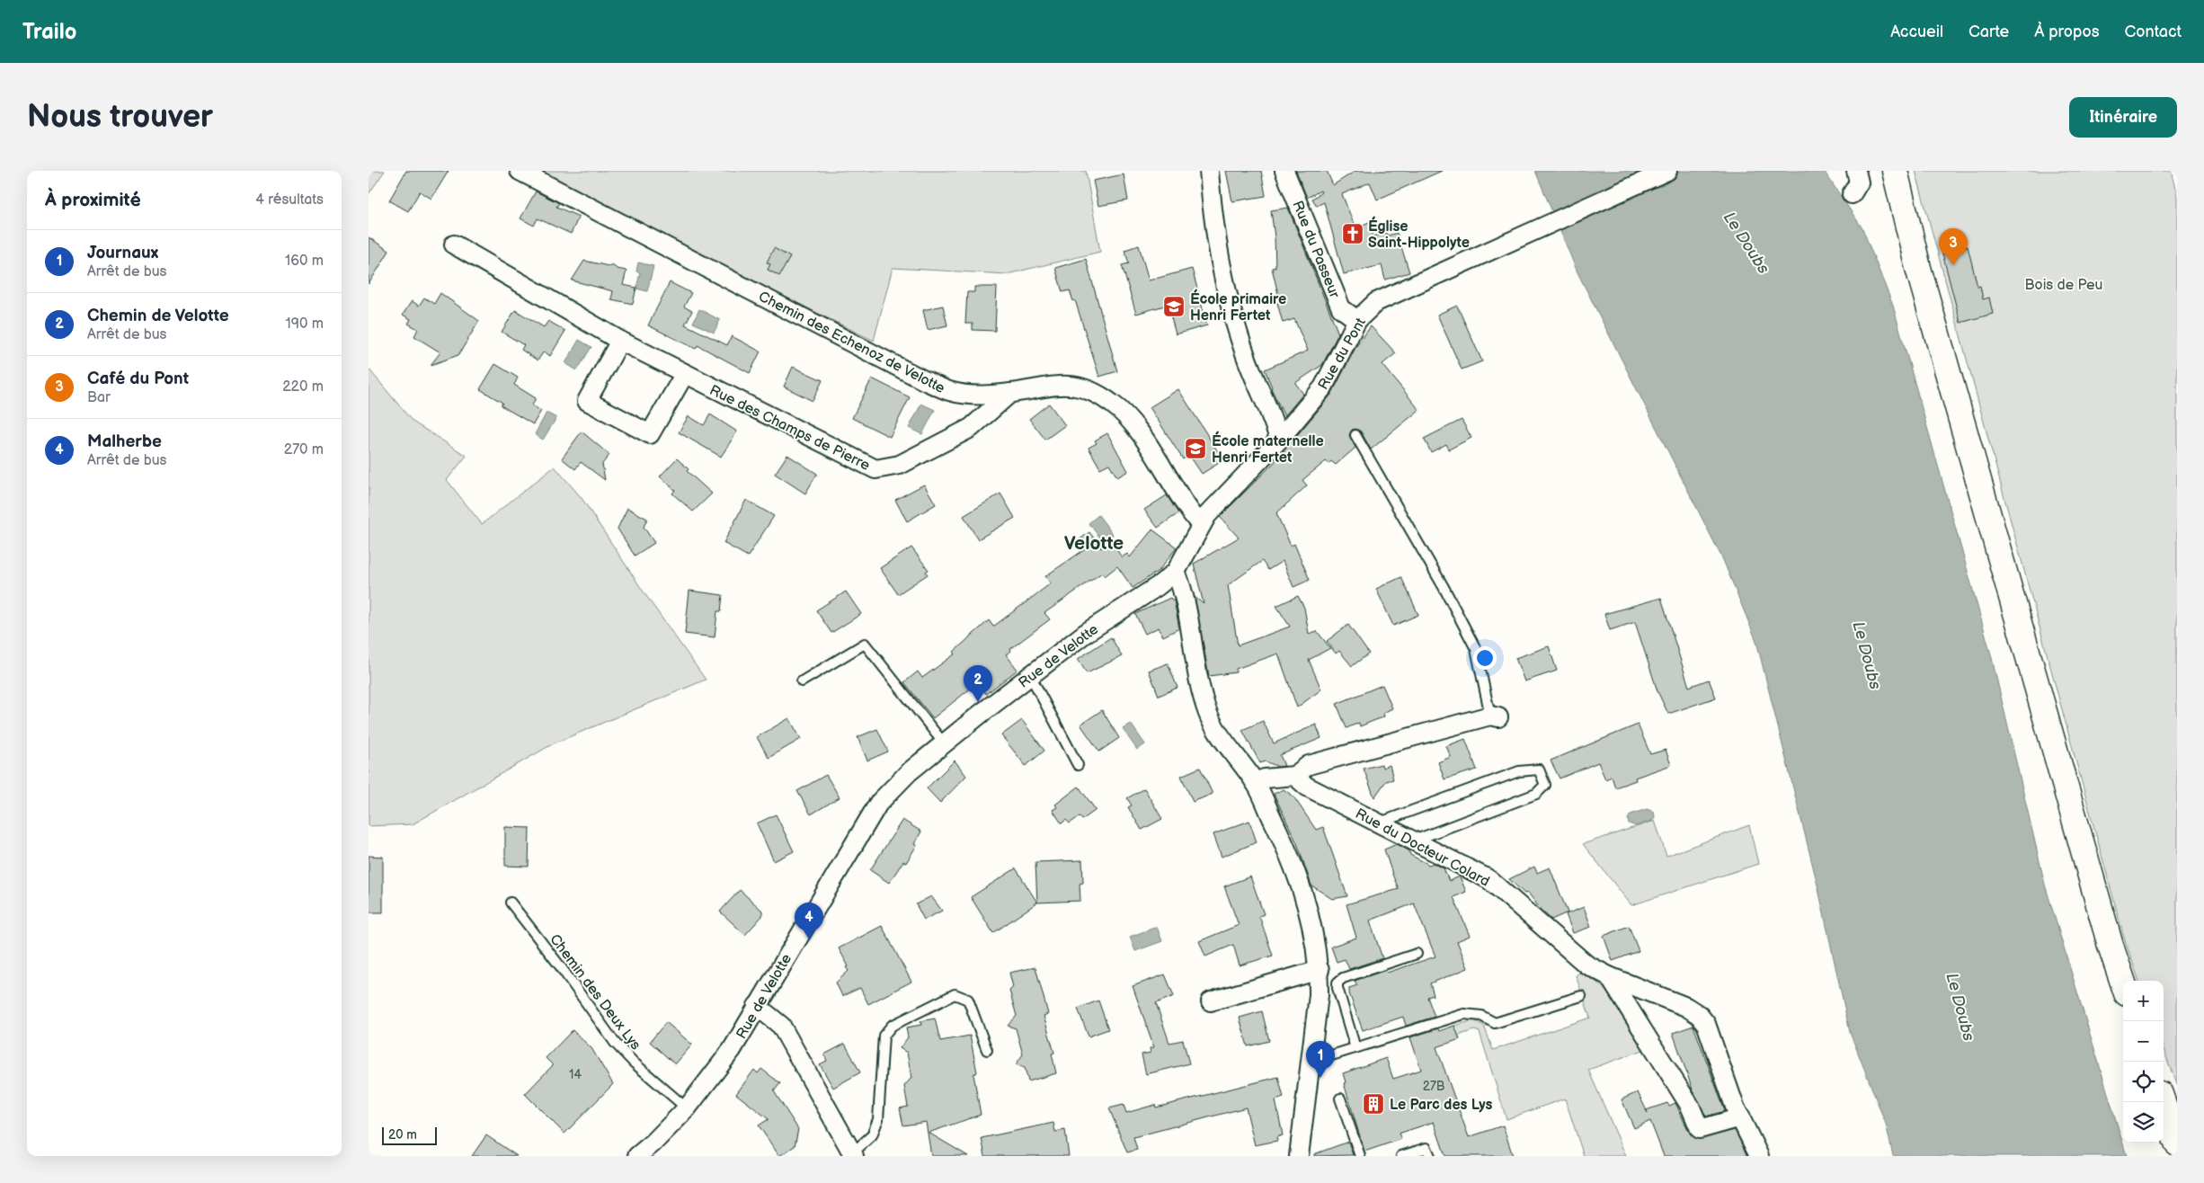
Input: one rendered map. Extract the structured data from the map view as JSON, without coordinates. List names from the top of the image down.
{
  "streets": {
    "street": [
      "Rue du Passeur",
      "Chemin des Echenoz de Velotte",
      "Rue du Pont",
      "Rue des Champs de Pierre",
      "Rue de Velotte",
      "Rue du Docteur Colard"
    ],
    "lane": ["Chemin des Deux Lys"]
  },
  "crossings": [
    ["Rue du Passeur", "Rue du Pont"],
    ["Chemin des Echenoz de Velotte", "Rue du Pont"],
    ["Chemin des Echenoz de Velotte", "Rue des Champs de Pierre"],
    ["Rue du Pont", "Rue de Velotte"],
    ["Rue de Velotte", "Chemin des Deux Lys"]
  ],
  "districts": ["Velotte"],
  "water": ["Le Doubs"],
  "parks": ["Bois de Peu"],
  "places": {
    "church": ["Église Saint-Hippolyte"],
    "school or university": ["École primaire Henri Fertet", "École maternelle Henri Fertet"],
    "building": ["Le Parc des Lys"]
  },
  "house_numbers": ["14", "27B"],
  "scale_bar": "20 m",
  "page": {
    "header": "Trailo",
    "nav": [
      "Accueil",
      "Carte",
      "À propos",
      "Contact"
    ],
    "buttons": "Itinéraire",
    "title": "Nous trouver",
    "heading": ["À proximité", "4 résultats"],
    "pins": [
      "3",
      "2",
      "4",
      "1"
    ],
    "list": [
      {
        "mark": "1",
        "name": "Journaux",
        "note": "Arrêt de bus",
        "value": "160 m"
      },
      {
        "mark": "2",
        "name": "Chemin de Velotte",
        "note": "Arrêt de bus",
        "value": "190 m"
      },
      {
        "mark": "3",
        "name": "Café du Pont",
        "note": "Bar",
        "value": "220 m"
      },
      {
        "mark": "4",
        "name": "Malherbe",
        "note": "Arrêt de bus",
        "value": "270 m"
      }
    ],
    "map_buttons": ["+", "−"],
    "scale": "20 m"
  }
}
